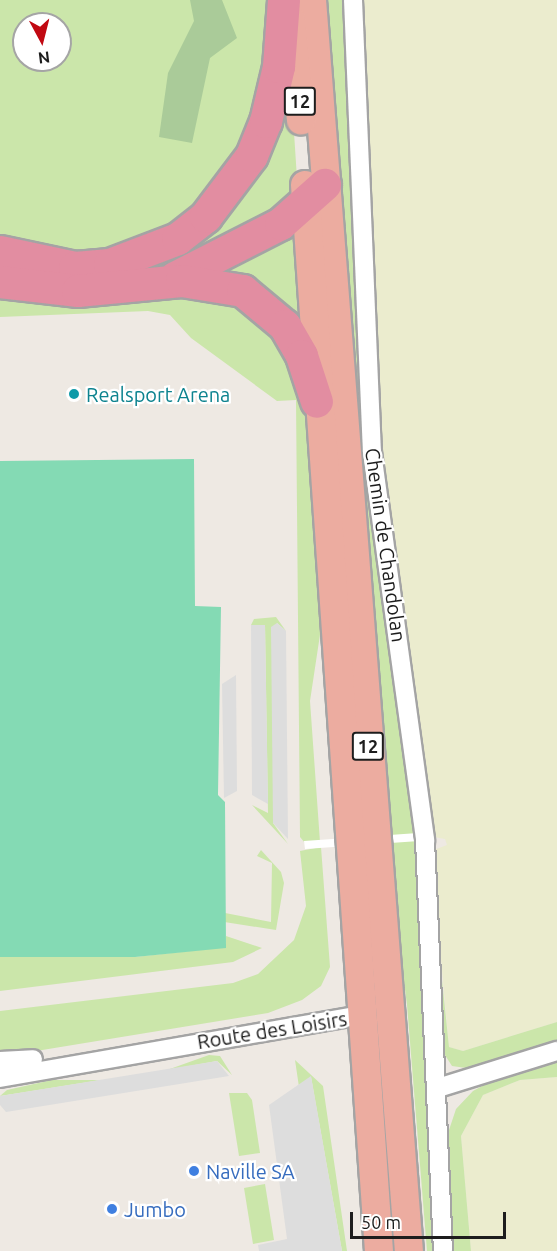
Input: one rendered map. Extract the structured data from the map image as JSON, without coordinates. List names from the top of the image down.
{
  "streets": {
    "highway": ["12"],
    "street": ["Chemin de Chandolan", "Route des Loisirs"]
  },
  "crossings": [
    ["12", "Route des Loisirs"]
  ],
  "places": ["Realsport Arena", "Naville SA", "Jumbo"],
  "scale_bar": "50 m",
  "north": "bottom"
}
